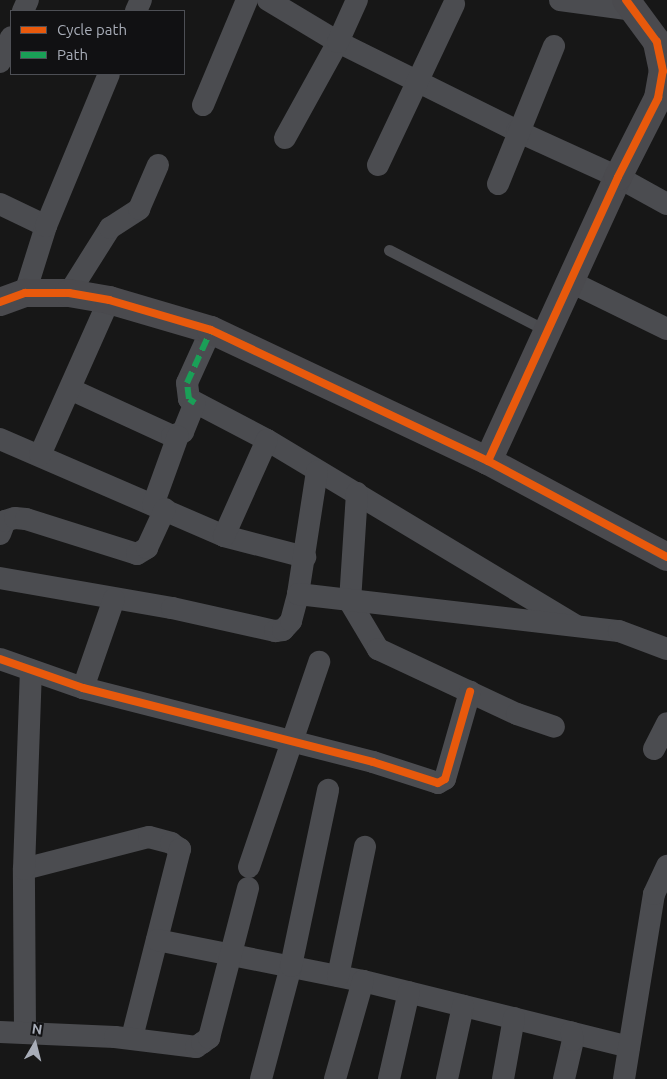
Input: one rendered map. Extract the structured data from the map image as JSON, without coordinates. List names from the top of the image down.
{
  "legend": ["Cycle path", "Path"],
  "north": "top"
}
